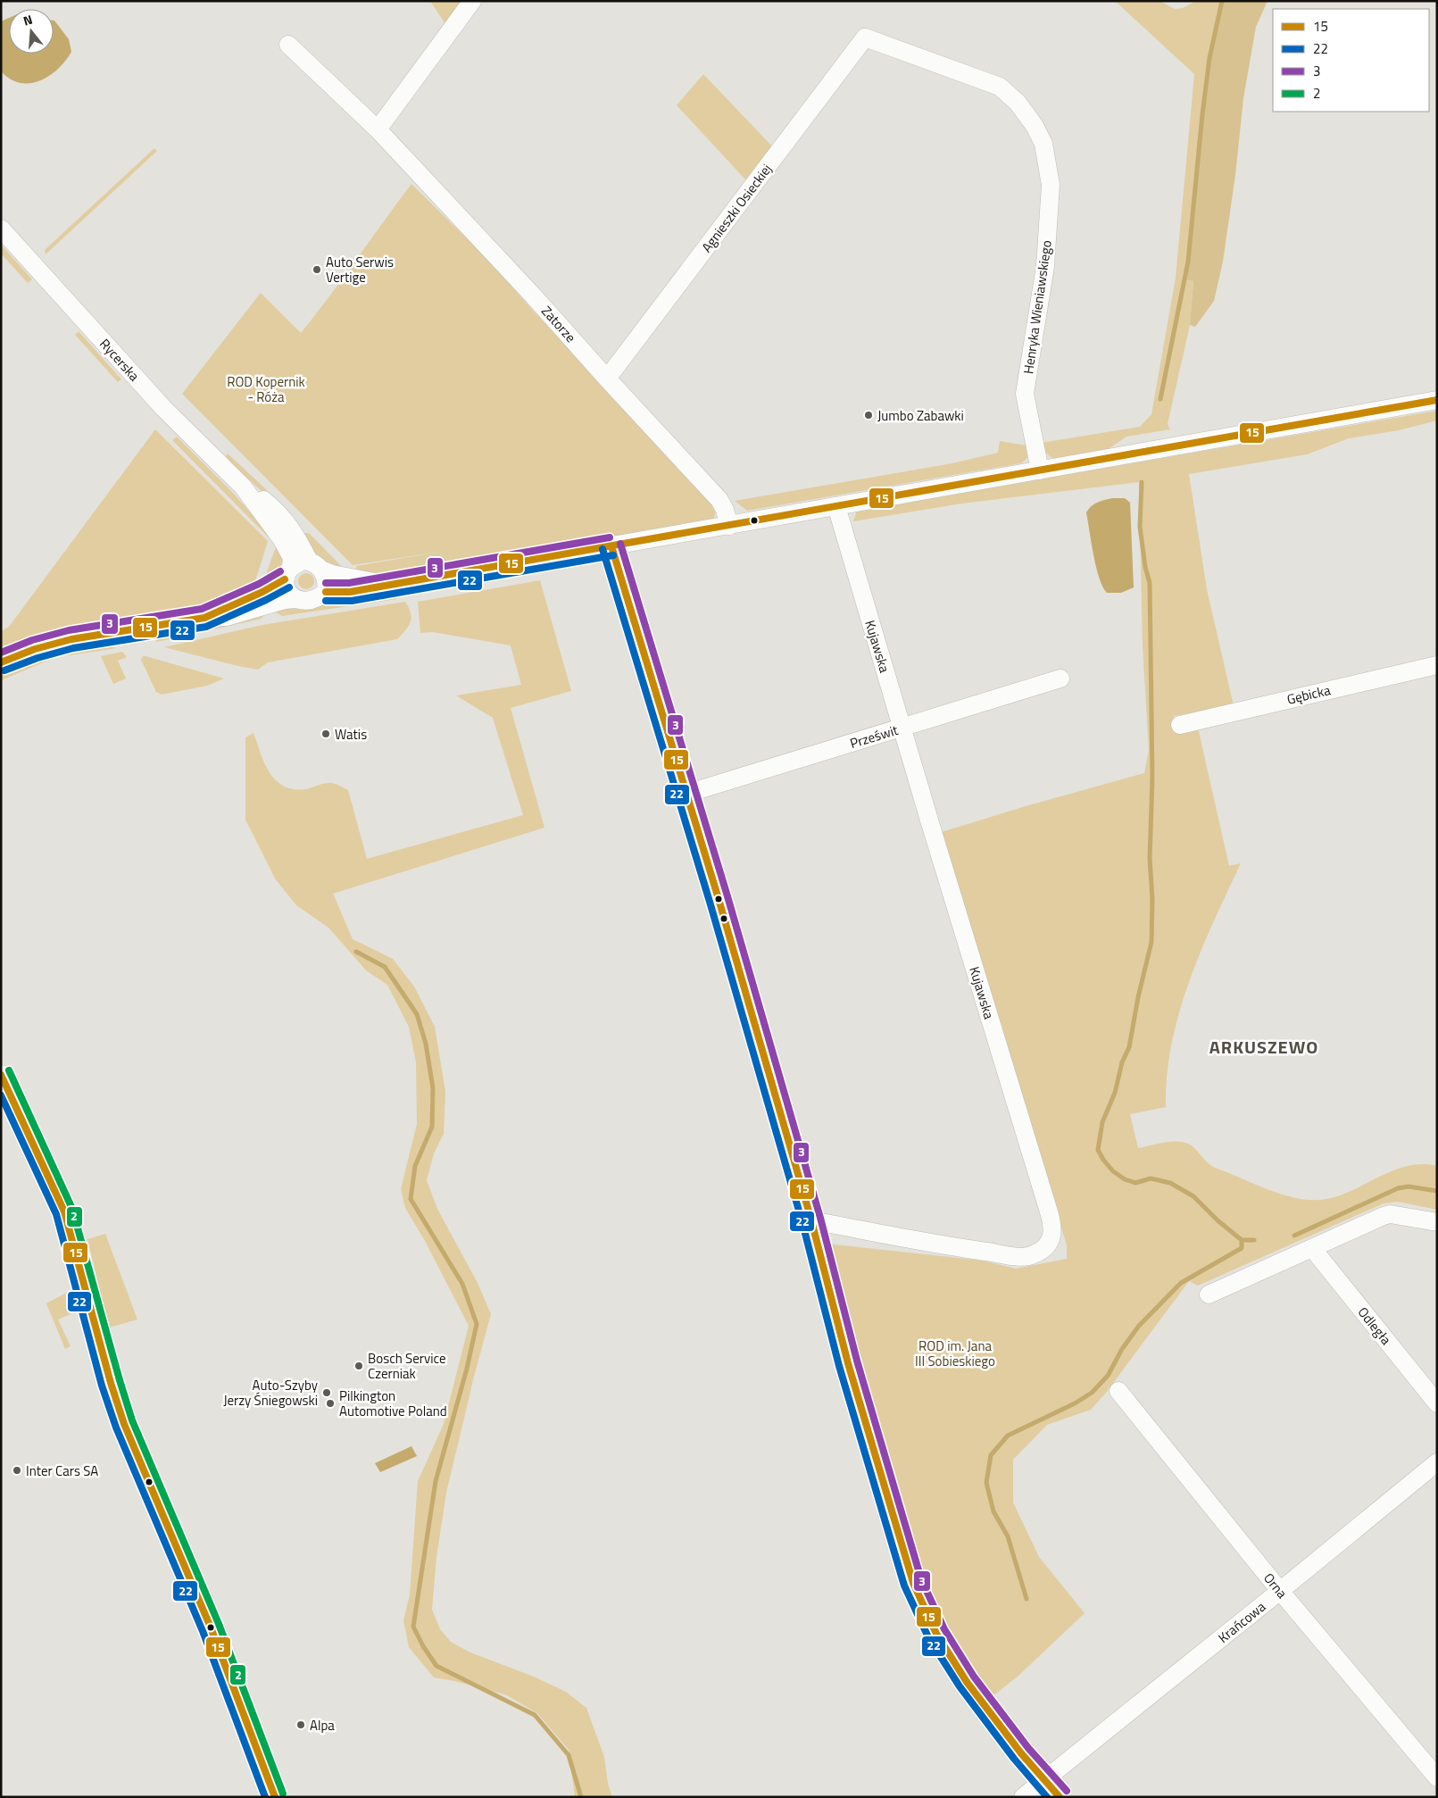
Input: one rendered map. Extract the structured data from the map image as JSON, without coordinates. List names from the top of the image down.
{
  "streets": {
    "street": [
      "Agnieszki Osieckiej",
      "Henryka Wieniawskiego",
      "Zatorze",
      "Rycerska",
      "Kujawska",
      "Gębicka",
      "Prześwit",
      "Odległa",
      "Orna",
      "Krańcowa"
    ]
  },
  "crossings": [
    ["Agnieszki Osieckiej", "Henryka Wieniawskiego"],
    ["Agnieszki Osieckiej", "Zatorze"],
    ["Kujawska", "Prześwit"],
    ["Orna", "Krańcowa"]
  ],
  "districts": ["ARKUSZEWO"],
  "parks": ["ROD Kopernik - Róża", "ROD im. Jana III Sobieskiego"],
  "places": [
    "Auto Serwis Vertige",
    "Jumbo Zabawki",
    "Watis",
    "Bosch Service Czerniak",
    "Auto-Szyby Jerzy Śniegowski",
    "Pilkington Automotive Poland",
    "Inter Cars SA",
    "Alpa"
  ],
  "lines": [
    "transit line 15",
    "transit line 3",
    "transit line 22",
    "transit line 2"
  ],
  "legend": [
    "15",
    "22",
    "3",
    "2"
  ],
  "north": "top"
}
